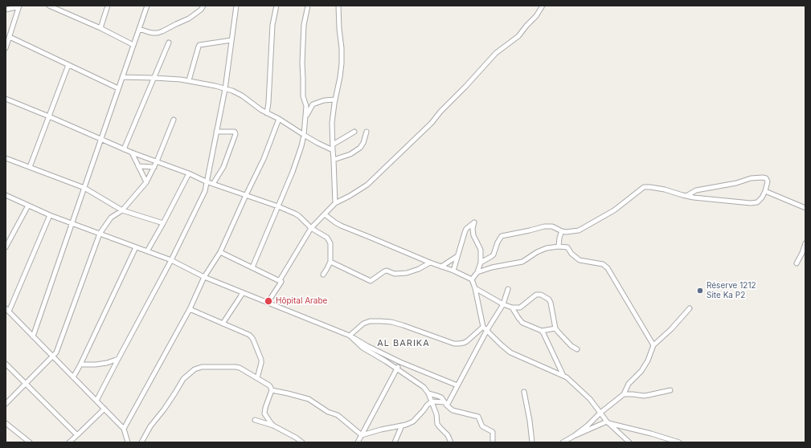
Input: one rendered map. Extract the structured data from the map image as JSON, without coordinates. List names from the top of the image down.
{
  "districts": ["AL BARIKA"],
  "places": ["Réserve 1212 Site Ka P2", "Hôpital Arabe"]
}
